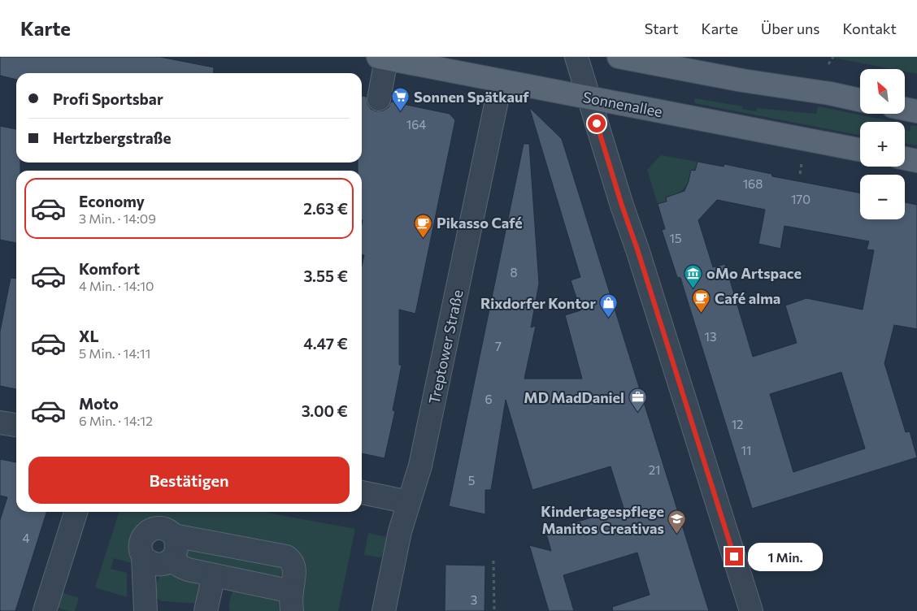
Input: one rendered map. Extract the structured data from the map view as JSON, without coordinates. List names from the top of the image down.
{
  "streets": {
    "main road": ["Sonnenallee"],
    "street": ["Treptower Straße"]
  },
  "crossings": [
    ["Sonnenallee", "Treptower Straße"]
  ],
  "places": {
    "supermarket": ["Sonnen Spätkauf"],
    "cafe": ["Pikasso Café", "Café alma"],
    "museum": ["oMo Artspace"],
    "shop": ["Rixdorfer Kontor"],
    "office": ["MD MadDaniel"],
    "school or university": ["Kindertagespflege Manitos Creativas"]
  },
  "house_numbers": [
    "164",
    "168",
    "170",
    "15",
    "8",
    "13",
    "7",
    "6",
    "12",
    "11",
    "21",
    "5",
    "4",
    "3"
  ],
  "north": "top left",
  "page": {
    "header": "Karte",
    "nav": [
      "Start",
      "Karte",
      "Über uns",
      "Kontakt"
    ],
    "map_buttons": ["+", "−"],
    "banner": ["Profi Sportsbar", "Hertzbergstraße"],
    "list": [
      {
        "name": "Economy",
        "note": "3 Min. · 14:09",
        "value": "2.63 €"
      },
      {
        "name": "Komfort",
        "note": "4 Min. · 14:10",
        "value": "3.55 €"
      },
      {
        "name": "XL",
        "note": "5 Min. · 14:11",
        "value": "4.47 €"
      },
      {
        "name": "Moto",
        "note": "6 Min. · 14:12",
        "value": "3.00 €"
      }
    ],
    "buttons": "Bestätigen",
    "bubble": "1 Min."
  }
}
